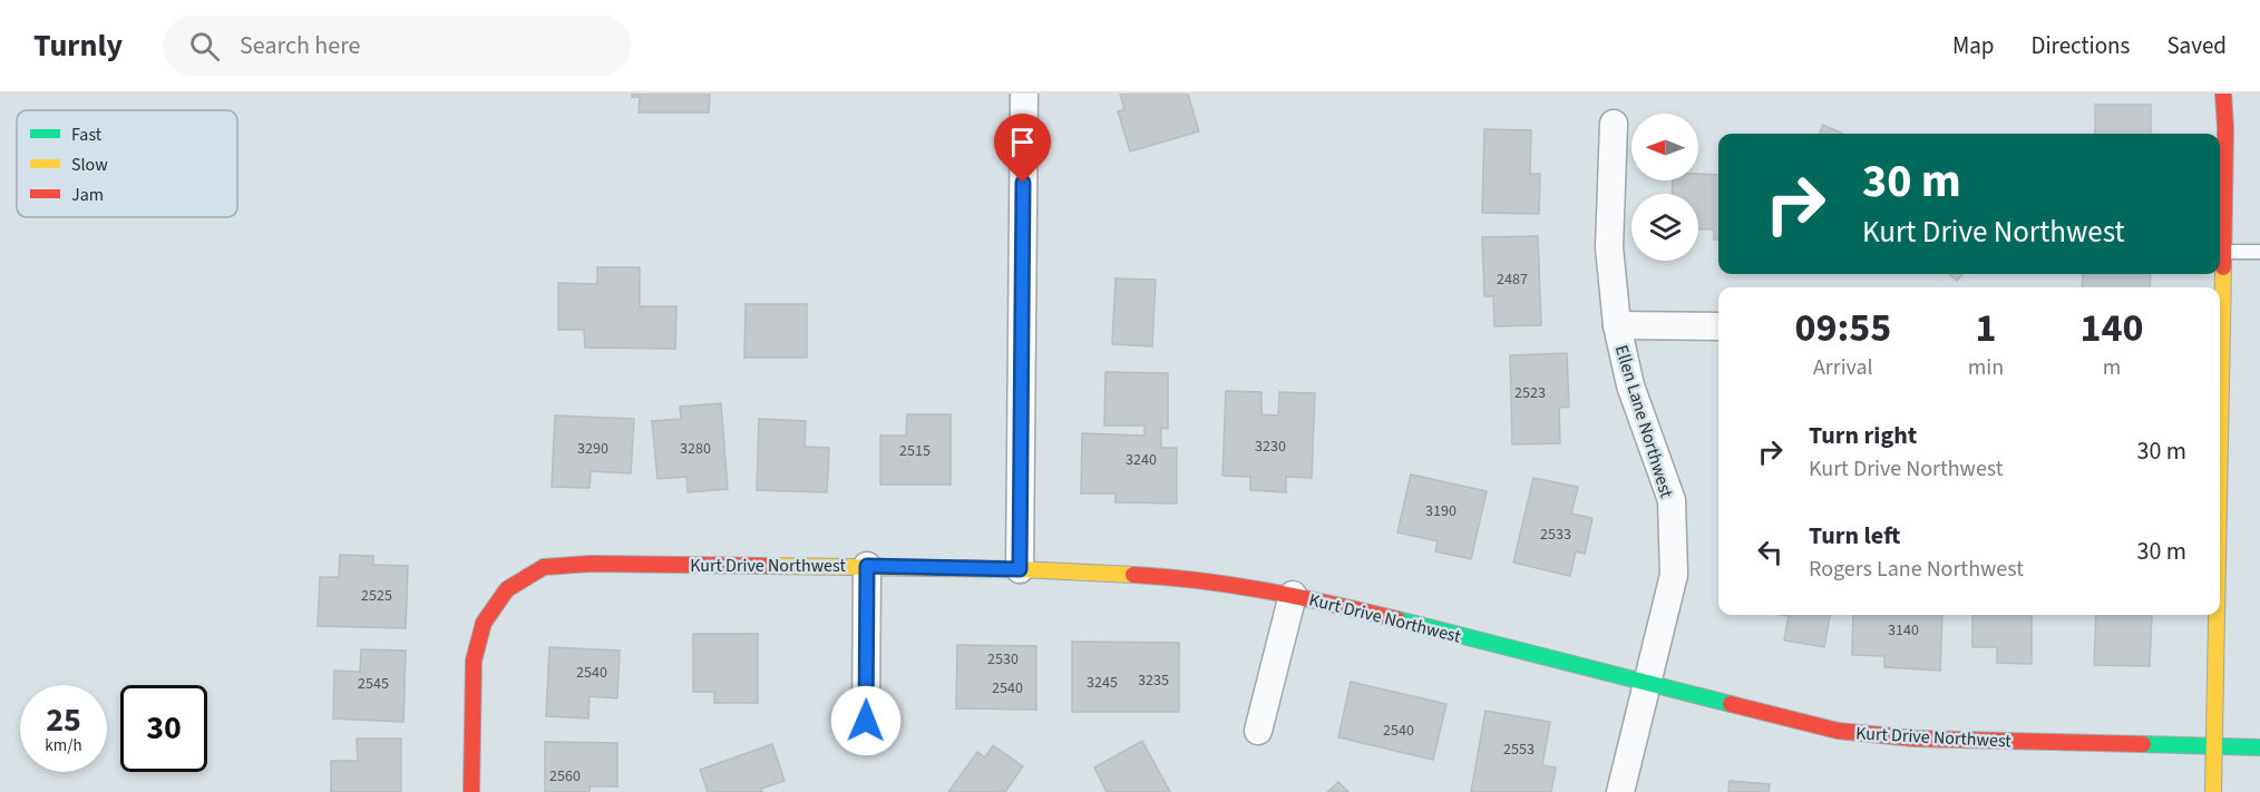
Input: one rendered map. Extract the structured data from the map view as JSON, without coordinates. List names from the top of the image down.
{
  "streets": {
    "street": ["Ellen Lane Northwest", "Kurt Drive Northwest"]
  },
  "crossings": [
    ["Ellen Lane Northwest", "Kurt Drive Northwest"]
  ],
  "house_numbers": [
    "2487",
    "2523",
    "3230",
    "3290",
    "3280",
    "2515",
    "3240",
    "3190",
    "2533",
    "2525",
    "3140",
    "2530",
    "2540",
    "3235",
    "3245",
    "2545",
    "2540",
    "2540",
    "2553",
    "2560"
  ],
  "legend": ["Fast", "Slow", "Jam"],
  "north": "left",
  "page": {
    "header": "Turnly",
    "search": "Search here",
    "nav": ["Map", "Directions", "Saved"],
    "turn": ["30 m", "Kurt Drive Northwest"],
    "eta": [
      "09:55",
      "Arrival",
      "1",
      "min",
      "140",
      "m"
    ],
    "list": [
      {
        "name": "Turn right",
        "note": "Kurt Drive Northwest",
        "value": "30 m"
      },
      {
        "name": "Turn left",
        "note": "Rogers Lane Northwest",
        "value": "30 m"
      }
    ],
    "speed": "25 km/h",
    "limit": "30"
  }
}
